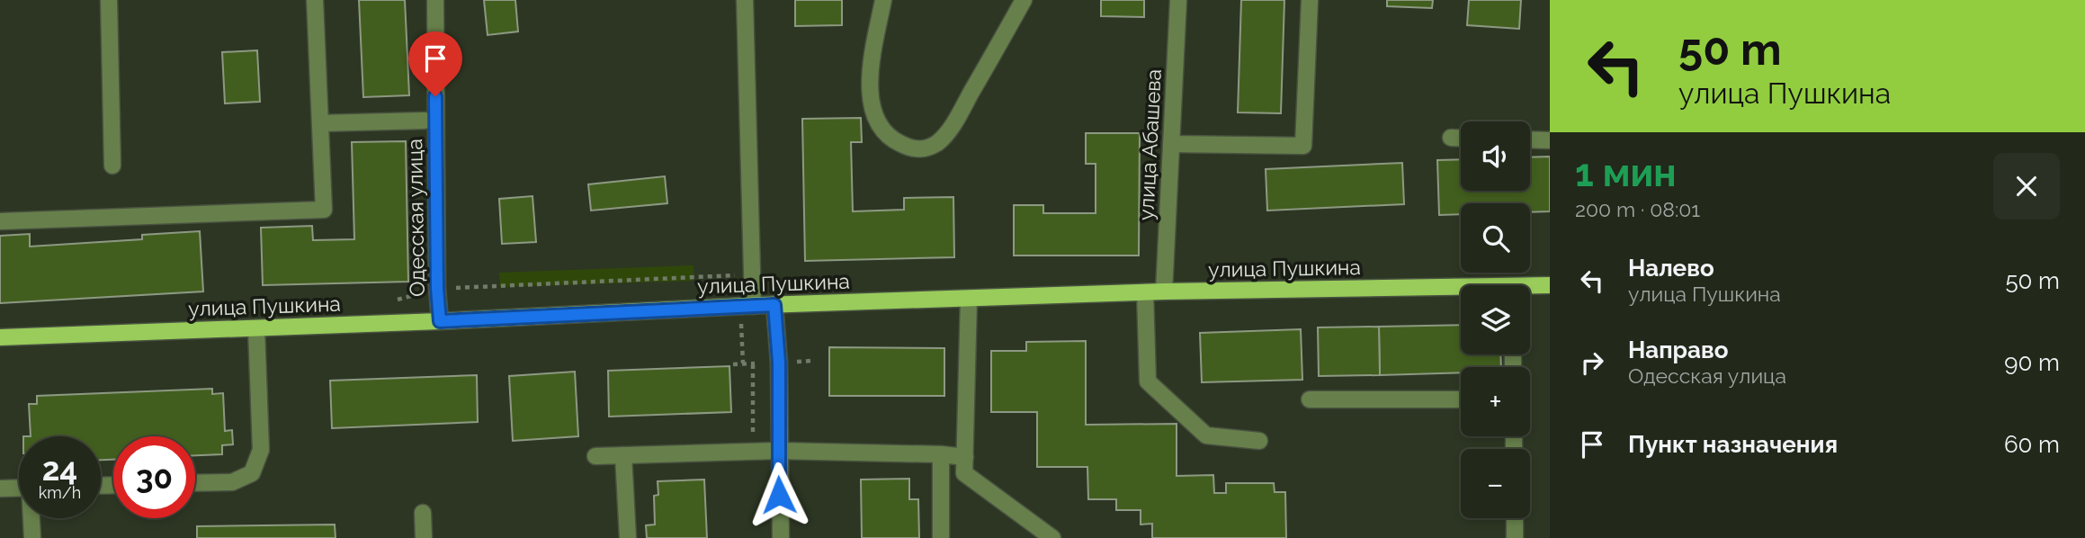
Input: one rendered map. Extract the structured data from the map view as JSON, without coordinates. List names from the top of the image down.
{
  "streets": {
    "main road": ["улица Пушкина"],
    "street": ["улица Абашева", "Одесская улица"]
  },
  "crossings": [
    ["улица Абашева", "улица Пушкина"],
    ["Одесская улица", "улица Пушкина"]
  ],
  "page": {
    "turn": ["50 m", "улица Пушкина"],
    "map_buttons": ["+", "−"],
    "heading": ["1 мин", "200 m · 08:01"],
    "list": [
      {
        "name": "Налево",
        "note": "улица Пушкина",
        "value": "50 m"
      },
      {
        "name": "Направо",
        "note": "Одесская улица",
        "value": "90 m"
      },
      {
        "name": "Пункт назначения",
        "value": "60 m"
      }
    ],
    "speed": "24 km/h",
    "limit": "30"
  }
}
